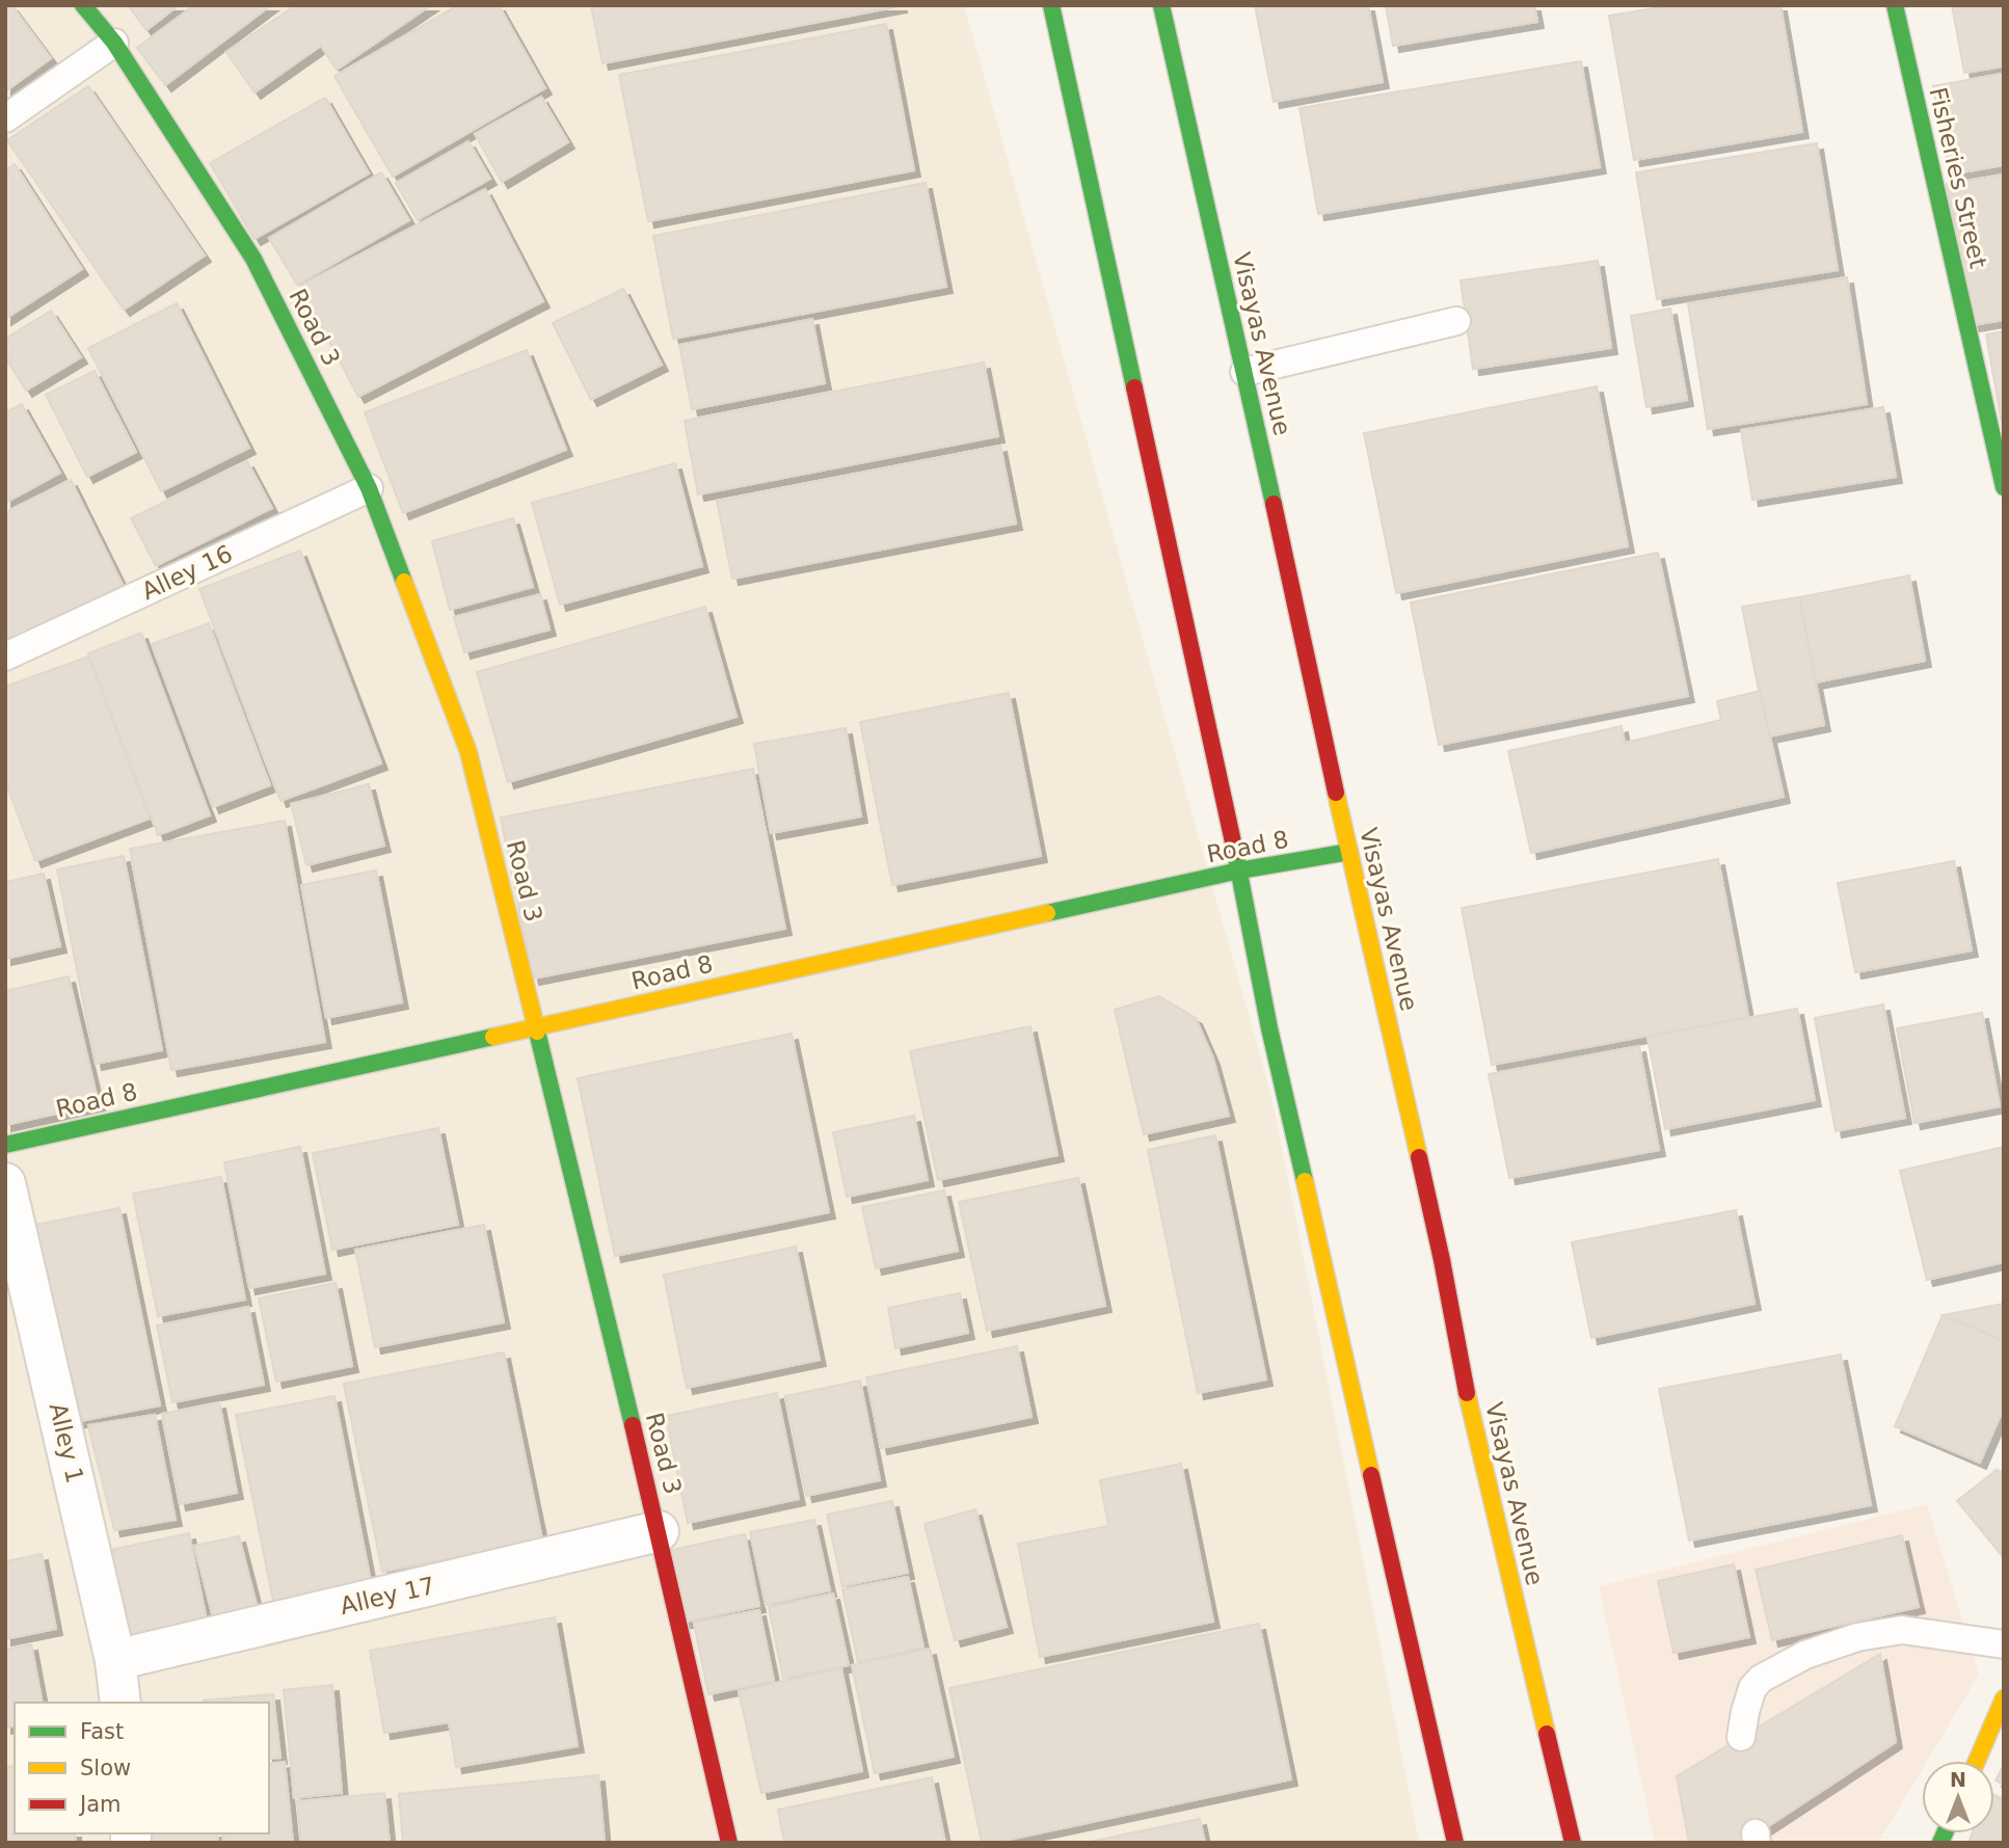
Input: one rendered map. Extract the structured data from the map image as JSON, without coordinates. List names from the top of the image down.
{
  "streets": {
    "street": [
      "Fisheries Street",
      "Road 3",
      "Visayas Avenue",
      "Road 8",
      "Alley 1",
      "Alley 17"
    ],
    "lane": ["Alley 16"]
  },
  "crossings": [
    ["Road 3", "Alley 16"],
    ["Road 3", "Road 8"],
    ["Road 3", "Alley 17"],
    ["Visayas Avenue", "Road 8"],
    ["Alley 1", "Alley 17"]
  ],
  "legend": ["Fast", "Slow", "Jam"],
  "north": "top"
}
